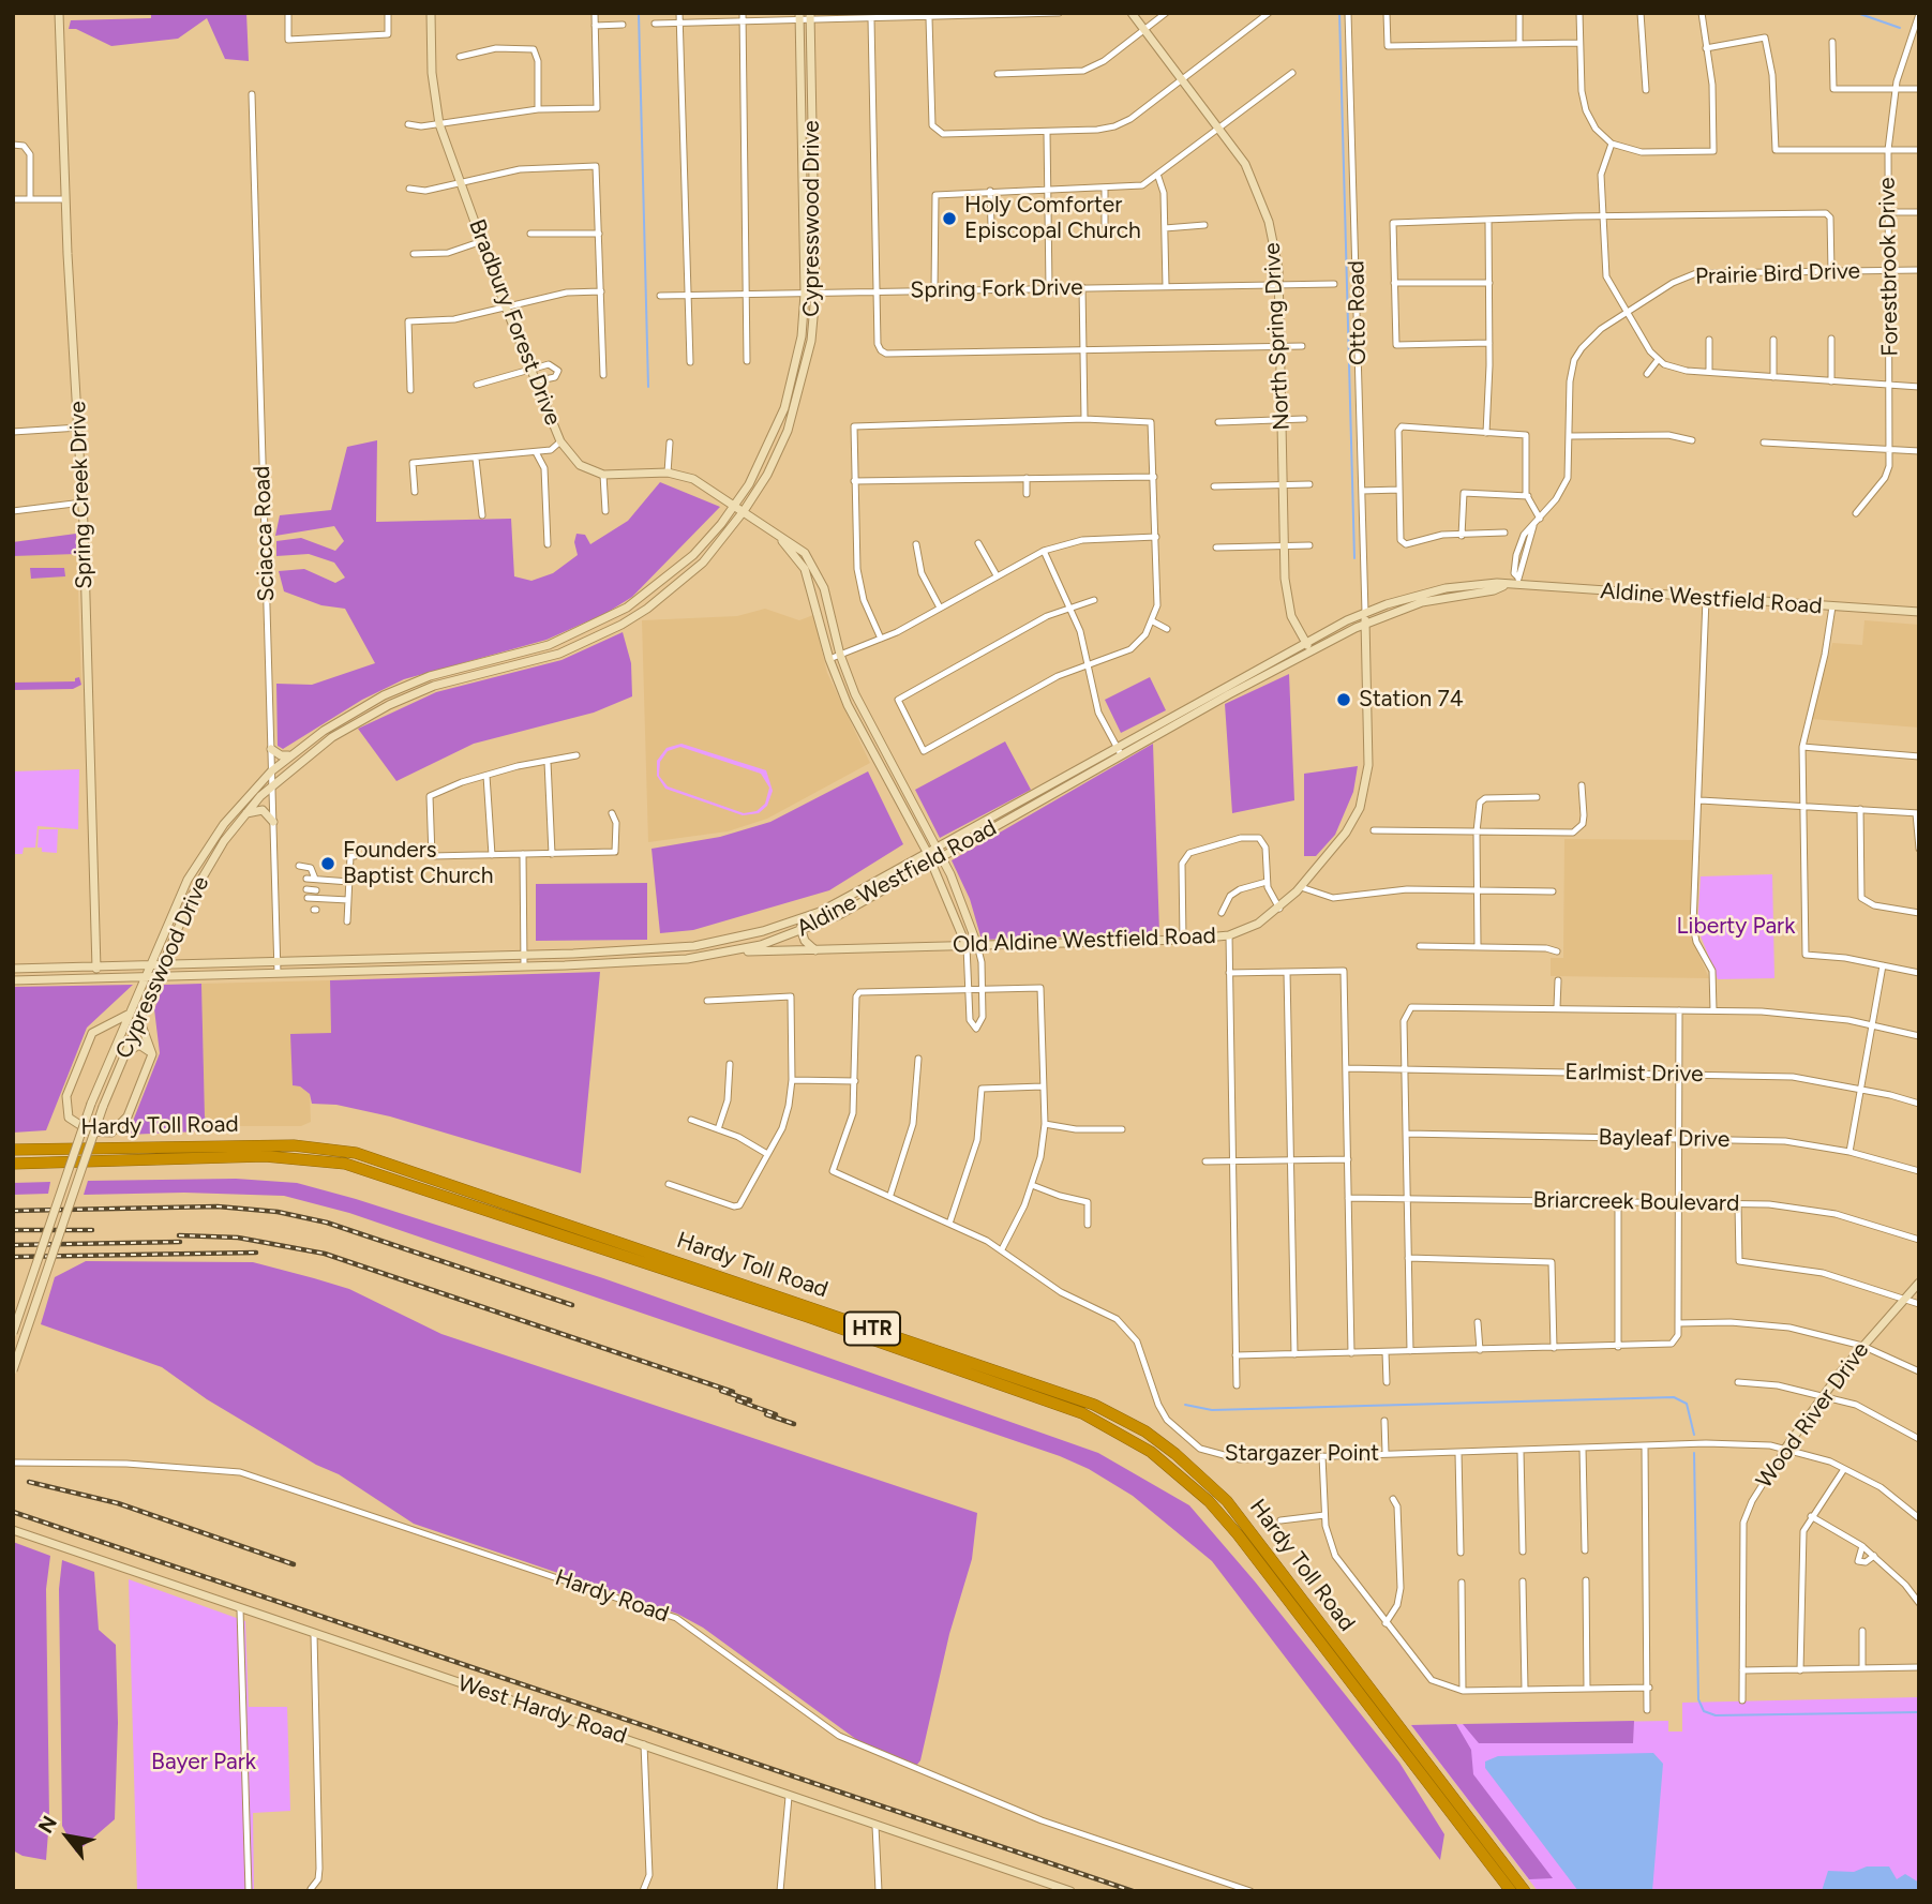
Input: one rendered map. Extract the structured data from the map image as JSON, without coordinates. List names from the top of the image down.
{
  "streets": {
    "highway": ["Hardy Toll Road", "HTR"],
    "main road": [
      "Cypresswood Drive",
      "Bradbury Forest Drive",
      "North Spring Drive",
      "Spring Creek Drive",
      "Aldine Westfield Road",
      "Old Aldine Westfield Road",
      "Wood River Drive",
      "West Hardy Road"
    ],
    "street": [
      "Forestbrook Drive",
      "Prairie Bird Drive",
      "Spring Fork Drive",
      "Otto Road",
      "Sciacca Road",
      "Earlmist Drive",
      "Bayleaf Drive",
      "Briarcreek Boulevard",
      "Stargazer Point",
      "Hardy Road"
    ]
  },
  "crossings": [
    ["Cypresswood Drive", "Spring Fork Drive"],
    ["Cypresswood Drive", "Sciacca Road"],
    ["Cypresswood Drive", "Aldine Westfield Road"],
    ["Forestbrook Drive", "Prairie Bird Drive"],
    ["Prairie Bird Drive", "Aldine Westfield Road"],
    ["Spring Fork Drive", "North Spring Drive"],
    ["Otto Road", "Aldine Westfield Road"],
    ["Otto Road", "Old Aldine Westfield Road"],
    ["North Spring Drive", "Aldine Westfield Road"],
    ["Spring Creek Drive", "Aldine Westfield Road"],
    ["Sciacca Road", "Aldine Westfield Road"],
    ["Aldine Westfield Road", "Old Aldine Westfield Road"],
    ["Wood River Drive", "Stargazer Point"]
  ],
  "parks": ["Liberty Park", "Bayer Park"],
  "places": ["Holy Comforter Episcopal Church", "Station 74", "Founders Baptist Church"],
  "north": "top left"
}
